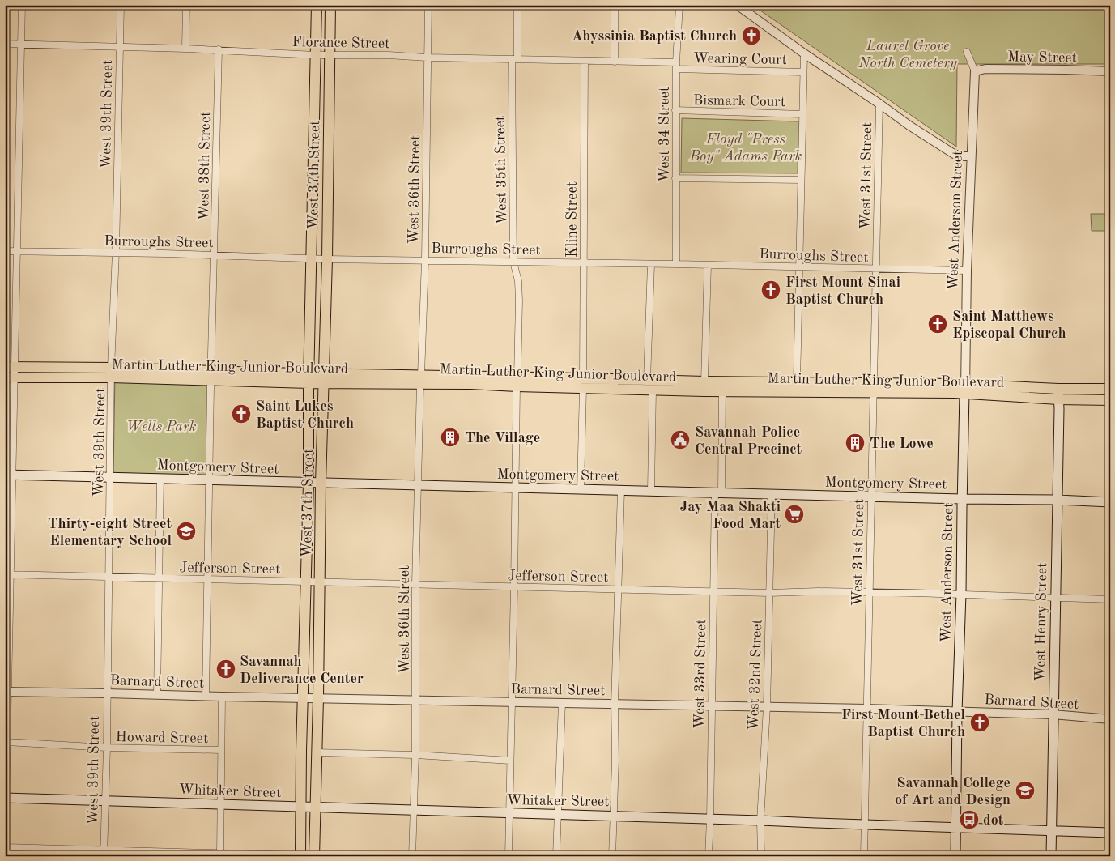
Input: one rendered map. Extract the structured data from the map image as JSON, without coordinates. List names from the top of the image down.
{
  "streets": {
    "main road": [
      "West 37th Street",
      "West Anderson Street",
      "Martin Luther King Junior Boulevard",
      "Montgomery Street",
      "West Henry Street",
      "Whitaker Street"
    ],
    "street": [
      "Florance Street",
      "May Street",
      "Wearing Court",
      "Bismark Court",
      "West 39th Street",
      "West 34 Street",
      "West 38th Street",
      "West 35th Street",
      "West 31st Street",
      "West 36th Street",
      "Kline Street",
      "Burroughs Street",
      "Jefferson Street",
      "West 33rd Street",
      "West 32nd Street",
      "Barnard Street",
      "Howard Street"
    ]
  },
  "crossings": [
    ["Florance Street", "Wearing Court"],
    ["Florance Street", "West 39th Street"],
    ["Florance Street", "West 34 Street"],
    ["Florance Street", "West 38th Street"],
    ["Florance Street", "West 35th Street"],
    ["Florance Street", "West 37th Street"],
    ["Florance Street", "West 36th Street"],
    ["Florance Street", "Kline Street"],
    ["May Street", "West Anderson Street"],
    ["Wearing Court", "West 34 Street"],
    ["Bismark Court", "West 34 Street"],
    ["West 39th Street", "Burroughs Street"],
    ["West 39th Street", "Martin Luther King Junior Boulevard"],
    ["West 39th Street", "Montgomery Street"],
    ["West 39th Street", "Jefferson Street"],
    ["West 39th Street", "Barnard Street"],
    ["West 39th Street", "Howard Street"],
    ["West 39th Street", "Whitaker Street"],
    ["West 34 Street", "Burroughs Street"],
    ["West 38th Street", "Burroughs Street"],
    ["West 38th Street", "Martin Luther King Junior Boulevard"],
    ["West 38th Street", "Montgomery Street"],
    ["West 38th Street", "Jefferson Street"],
    ["West 38th Street", "Barnard Street"],
    ["West 35th Street", "Burroughs Street"],
    ["West 35th Street", "Martin Luther King Junior Boulevard"],
    ["West 35th Street", "Montgomery Street"],
    ["West 35th Street", "Jefferson Street"],
    ["West 35th Street", "Barnard Street"],
    ["West 35th Street", "Whitaker Street"],
    ["West 37th Street", "Burroughs Street"],
    ["West 37th Street", "Martin Luther King Junior Boulevard"],
    ["West 37th Street", "Montgomery Street"],
    ["West 37th Street", "Jefferson Street"],
    ["West 37th Street", "Barnard Street"],
    ["West 37th Street", "Whitaker Street"],
    ["West 31st Street", "Burroughs Street"],
    ["West 31st Street", "Martin Luther King Junior Boulevard"],
    ["West 31st Street", "Montgomery Street"],
    ["West 31st Street", "Jefferson Street"],
    ["West 31st Street", "Barnard Street"],
    ["West 31st Street", "Whitaker Street"],
    ["West 36th Street", "Burroughs Street"],
    ["West 36th Street", "Martin Luther King Junior Boulevard"],
    ["West 36th Street", "Montgomery Street"],
    ["West 36th Street", "Jefferson Street"],
    ["West 36th Street", "Barnard Street"],
    ["West 36th Street", "Whitaker Street"],
    ["Kline Street", "Burroughs Street"],
    ["Kline Street", "Martin Luther King Junior Boulevard"],
    ["Kline Street", "Montgomery Street"],
    ["West Anderson Street", "Burroughs Street"],
    ["West Anderson Street", "Martin Luther King Junior Boulevard"],
    ["West Anderson Street", "Montgomery Street"],
    ["West Anderson Street", "Jefferson Street"],
    ["West Anderson Street", "Barnard Street"],
    ["West Anderson Street", "Whitaker Street"],
    ["Martin Luther King Junior Boulevard", "West Henry Street"],
    ["Martin Luther King Junior Boulevard", "West 33rd Street"],
    ["Montgomery Street", "West Henry Street"],
    ["Montgomery Street", "West 33rd Street"],
    ["Montgomery Street", "West 32nd Street"],
    ["Jefferson Street", "West Henry Street"],
    ["Jefferson Street", "West 33rd Street"],
    ["Jefferson Street", "West 32nd Street"],
    ["West Henry Street", "Barnard Street"],
    ["West Henry Street", "Whitaker Street"],
    ["West 33rd Street", "Barnard Street"],
    ["West 33rd Street", "Whitaker Street"],
    ["West 32nd Street", "Barnard Street"],
    ["West 32nd Street", "Whitaker Street"]
  ],
  "parks": ["Laurel Grove North Cemetery", "Floyd \"Press Boy\" Adams Park", "Wells Park"],
  "places": {
    "church": [
      "Abyssinia Baptist Church",
      "First Mount Sinai Baptist Church",
      "Saint Matthews Episcopal Church",
      "Saint Lukes Baptist Church",
      "Savannah Deliverance Center",
      "First Mount Bethel Baptist Church"
    ],
    "building": ["The Village", "The Lowe"],
    "public building": ["Savannah Police Central Precinct"],
    "supermarket": ["Jay Maa Shakti Food Mart"],
    "school or university": ["Thirty-eight Street Elementary School", "Savannah College of Art and Design"],
    "bus stop": ["dot"]
  }
}
